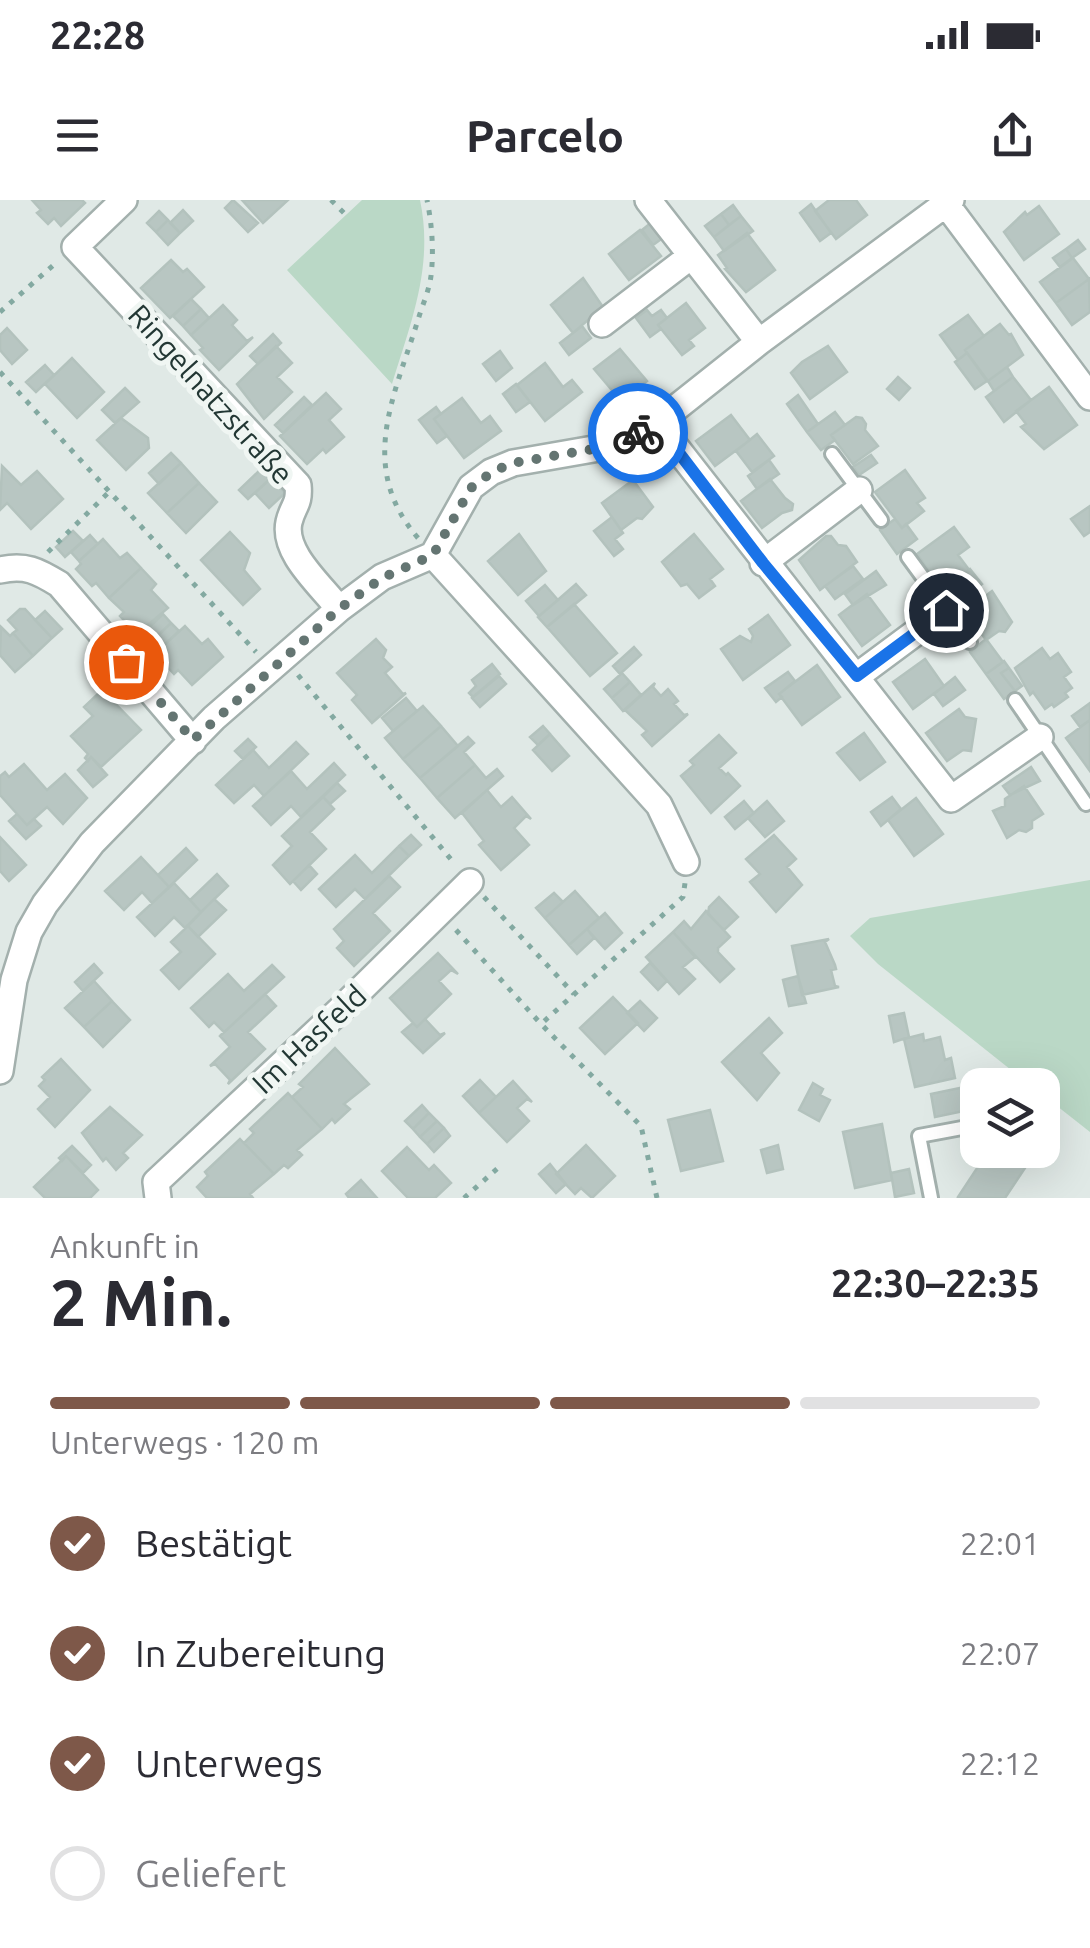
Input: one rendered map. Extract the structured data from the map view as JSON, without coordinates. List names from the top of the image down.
{
  "streets": {
    "street": ["Ringelnatzstraße", "Im Hasfeld"]
  },
  "page": {
    "status": "22:28",
    "header": "Parcelo",
    "heading": ["2 Min.", "Ankunft in", "22:30–22:35"],
    "bar": "Unterwegs · 120 m",
    "list": [
      ["Bestätigt", "22:01"],
      ["In Zubereitung", "22:07"],
      ["Unterwegs", "22:12"],
      "Geliefert"
    ]
  }
}
